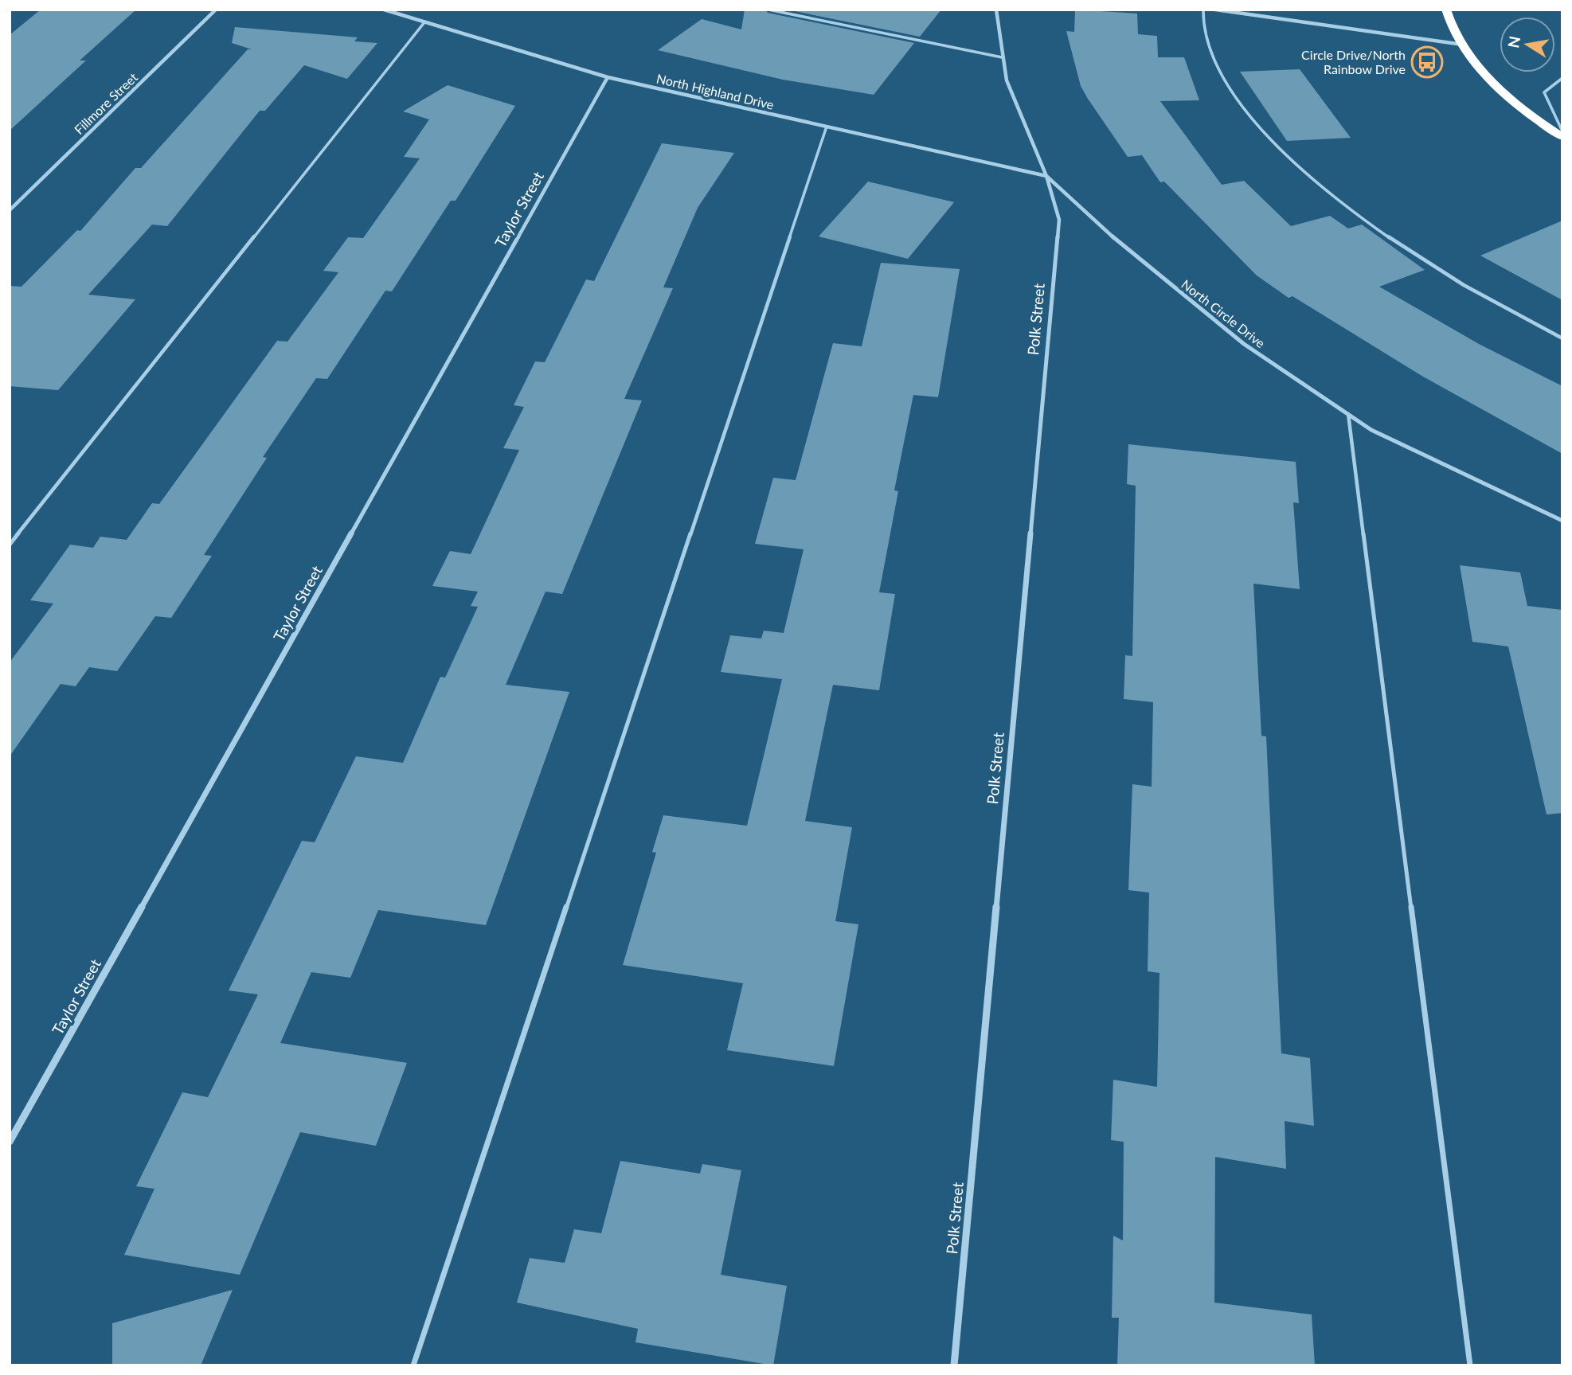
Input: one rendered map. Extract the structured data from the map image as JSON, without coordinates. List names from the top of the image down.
{
  "streets": {
    "street": [
      "North Highland Drive",
      "Fillmore Street",
      "Taylor Street",
      "North Circle Drive",
      "Polk Street"
    ]
  },
  "crossings": [
    ["North Highland Drive", "Taylor Street"],
    ["North Highland Drive", "North Circle Drive"],
    ["North Highland Drive", "Polk Street"],
    ["North Circle Drive", "Polk Street"]
  ],
  "places": {
    "bus stop": ["Circle Drive/North Rainbow Drive"]
  },
  "north": "left"
}
